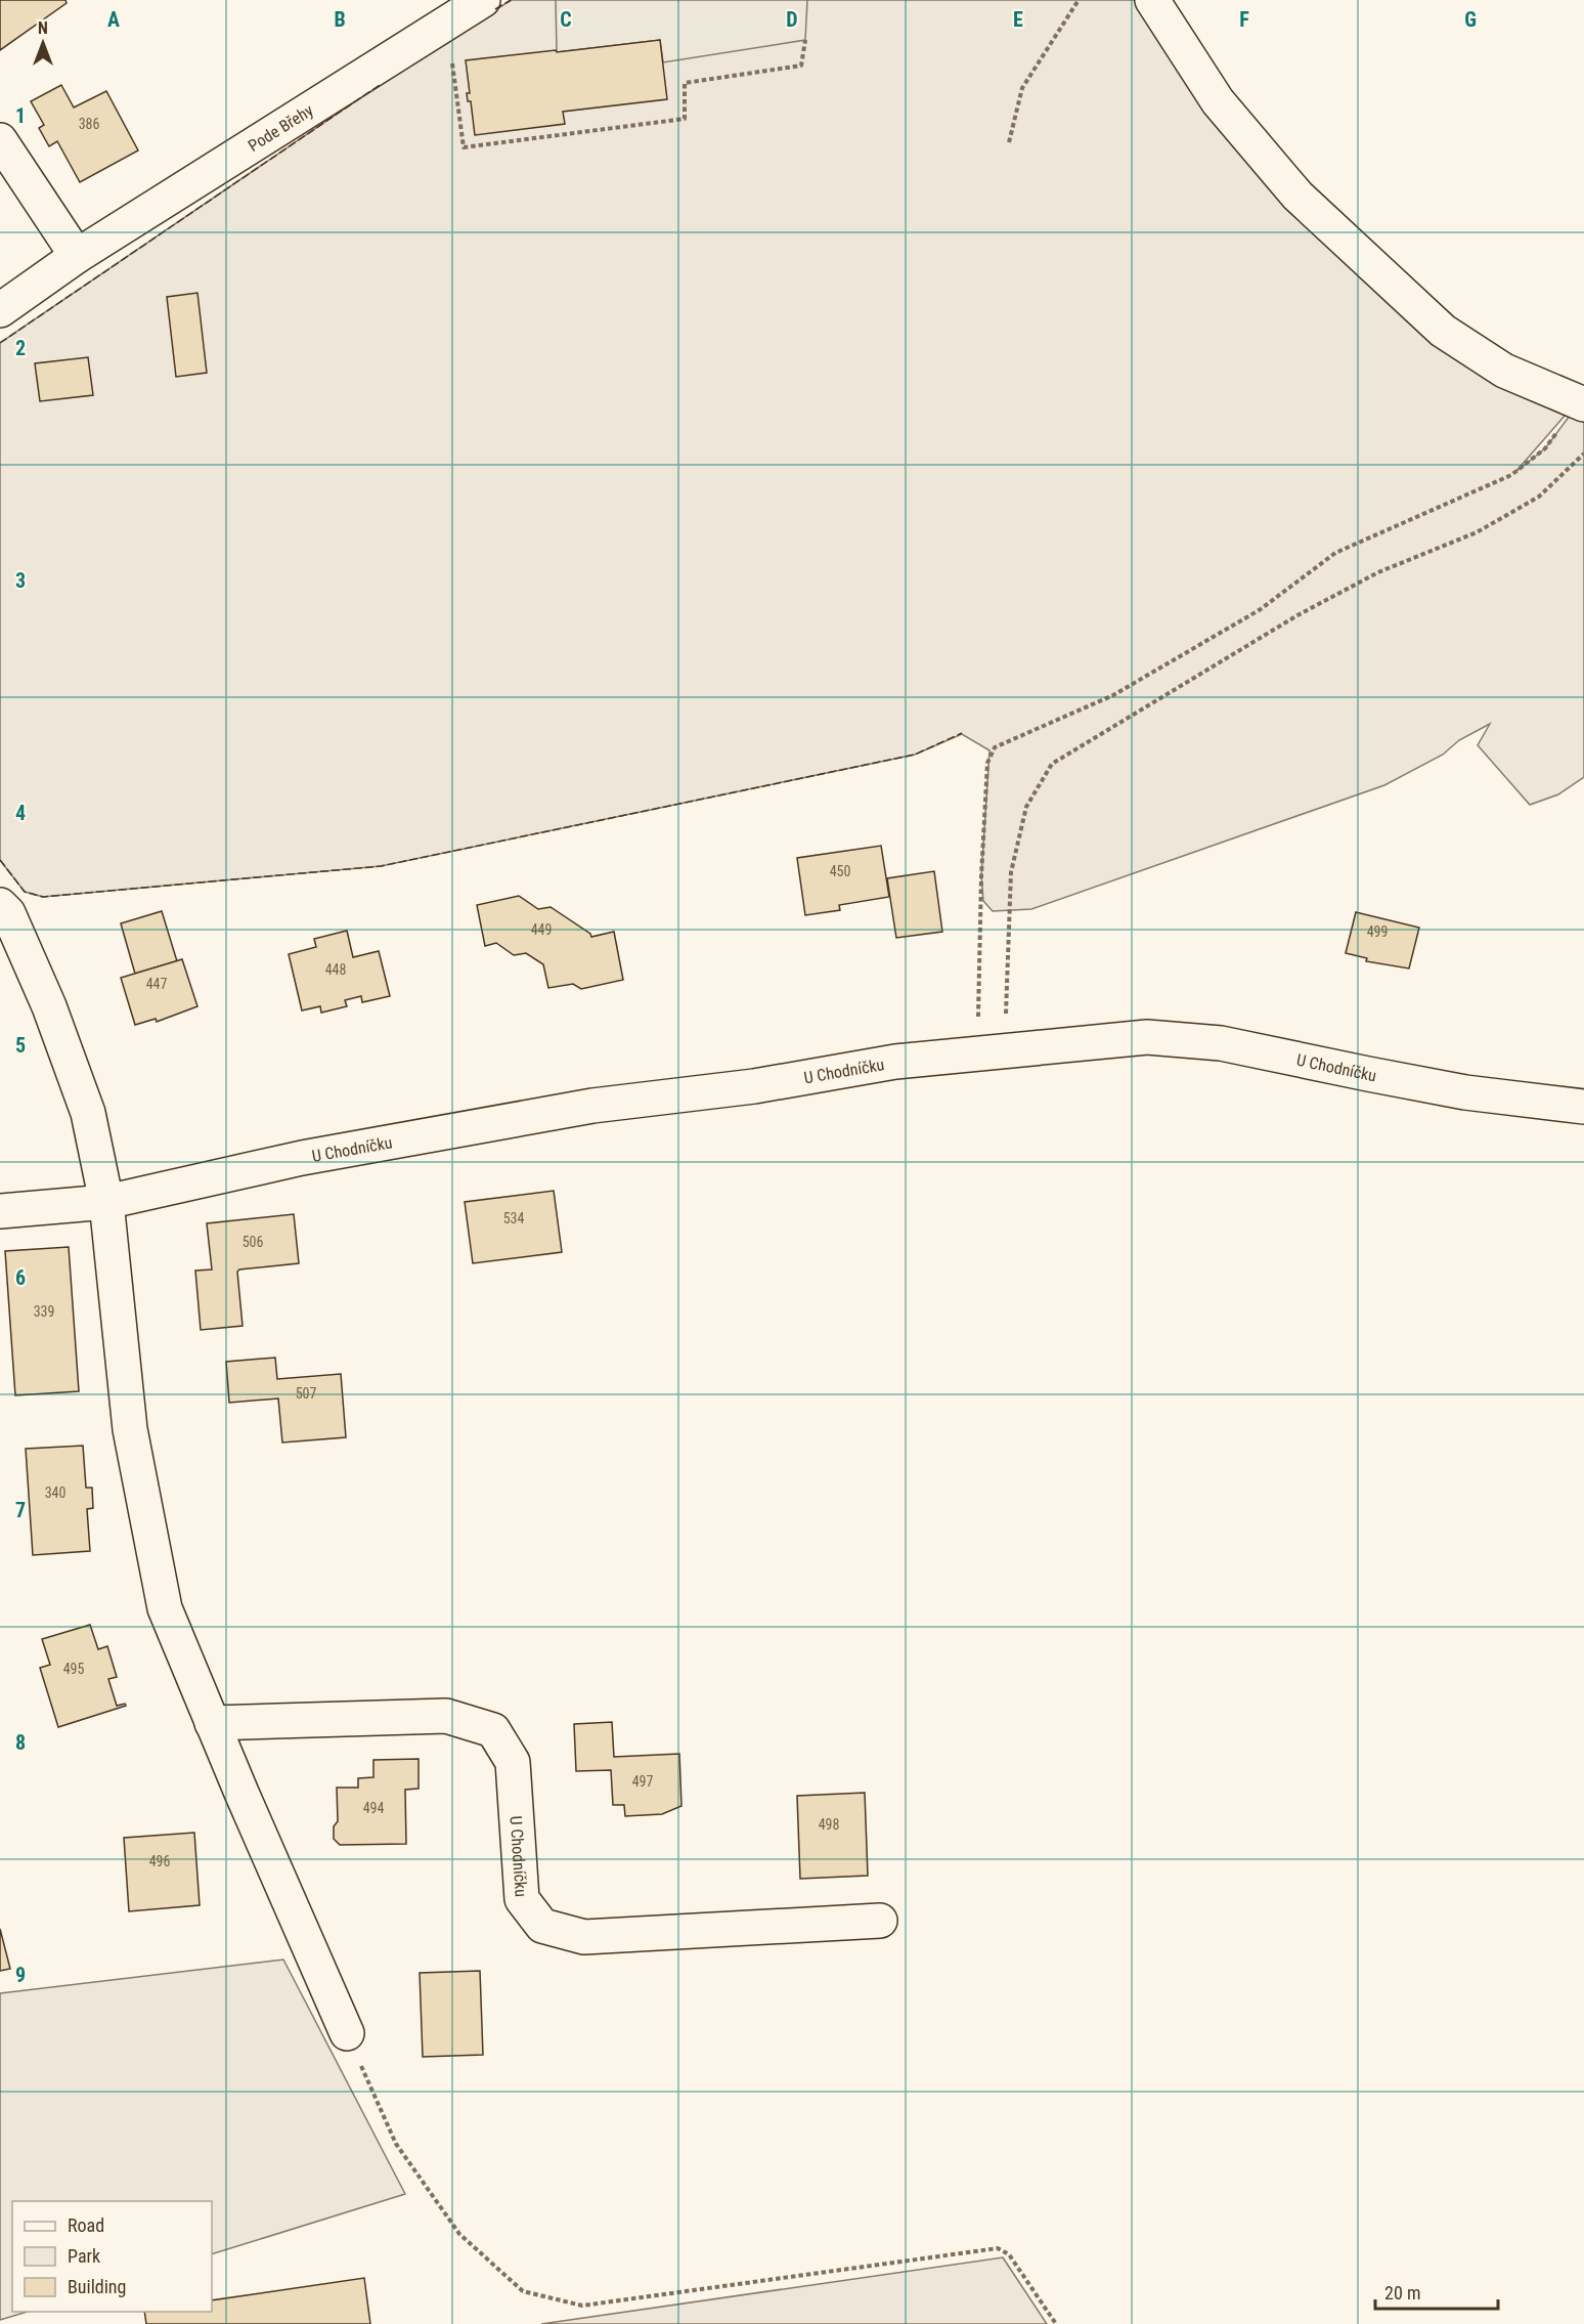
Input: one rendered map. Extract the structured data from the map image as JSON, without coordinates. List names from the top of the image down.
{
  "streets": {
    "street": ["Pode Břehy", "U Chodníčku"]
  },
  "house_numbers": [
    "386",
    "450",
    "449",
    "499",
    "448",
    "447",
    "534",
    "506",
    "339",
    "507",
    "340",
    "495",
    "497",
    "494",
    "498",
    "496"
  ],
  "legend": ["Road", "Park", "Building"],
  "scale_bar": "20 m",
  "north": "top",
  "grid": {
    "columns": [
      "A",
      "B",
      "C",
      "D",
      "E",
      "F",
      "G"
    ],
    "rows": [
      "1",
      "2",
      "3",
      "4",
      "5",
      "6",
      "7",
      "8",
      "9"
    ]
  }
}
